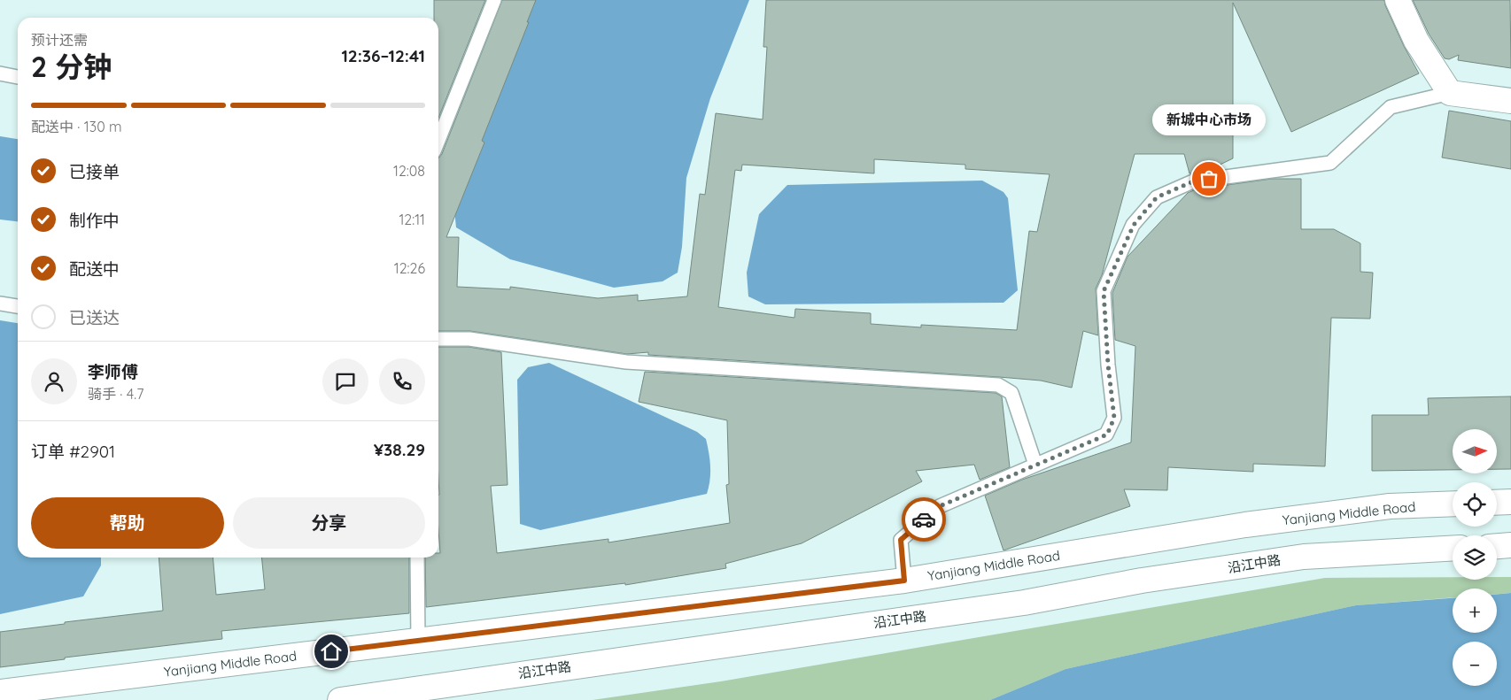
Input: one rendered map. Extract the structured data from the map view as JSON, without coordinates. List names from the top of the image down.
{
  "streets": {
    "main road": ["Yanjiang Middle Road", "沿江中路"]
  },
  "places": ["新城中心市场"],
  "north": "right",
  "page": {
    "heading": ["2 分钟", "预计还需", "12:36–12:41"],
    "panel": [
      "李师傅",
      "骑手 · 4.7",
      "订单 #2901",
      "¥38.29"
    ],
    "bar": "配送中 · 130 m",
    "bubble": "新城中心市场",
    "list": [
      ["已接单", "12:08"],
      ["制作中", "12:11"],
      ["配送中", "12:26"],
      "已送达"
    ],
    "map_buttons": ["+", "−"],
    "buttons": ["帮助", "分享"]
  }
}
